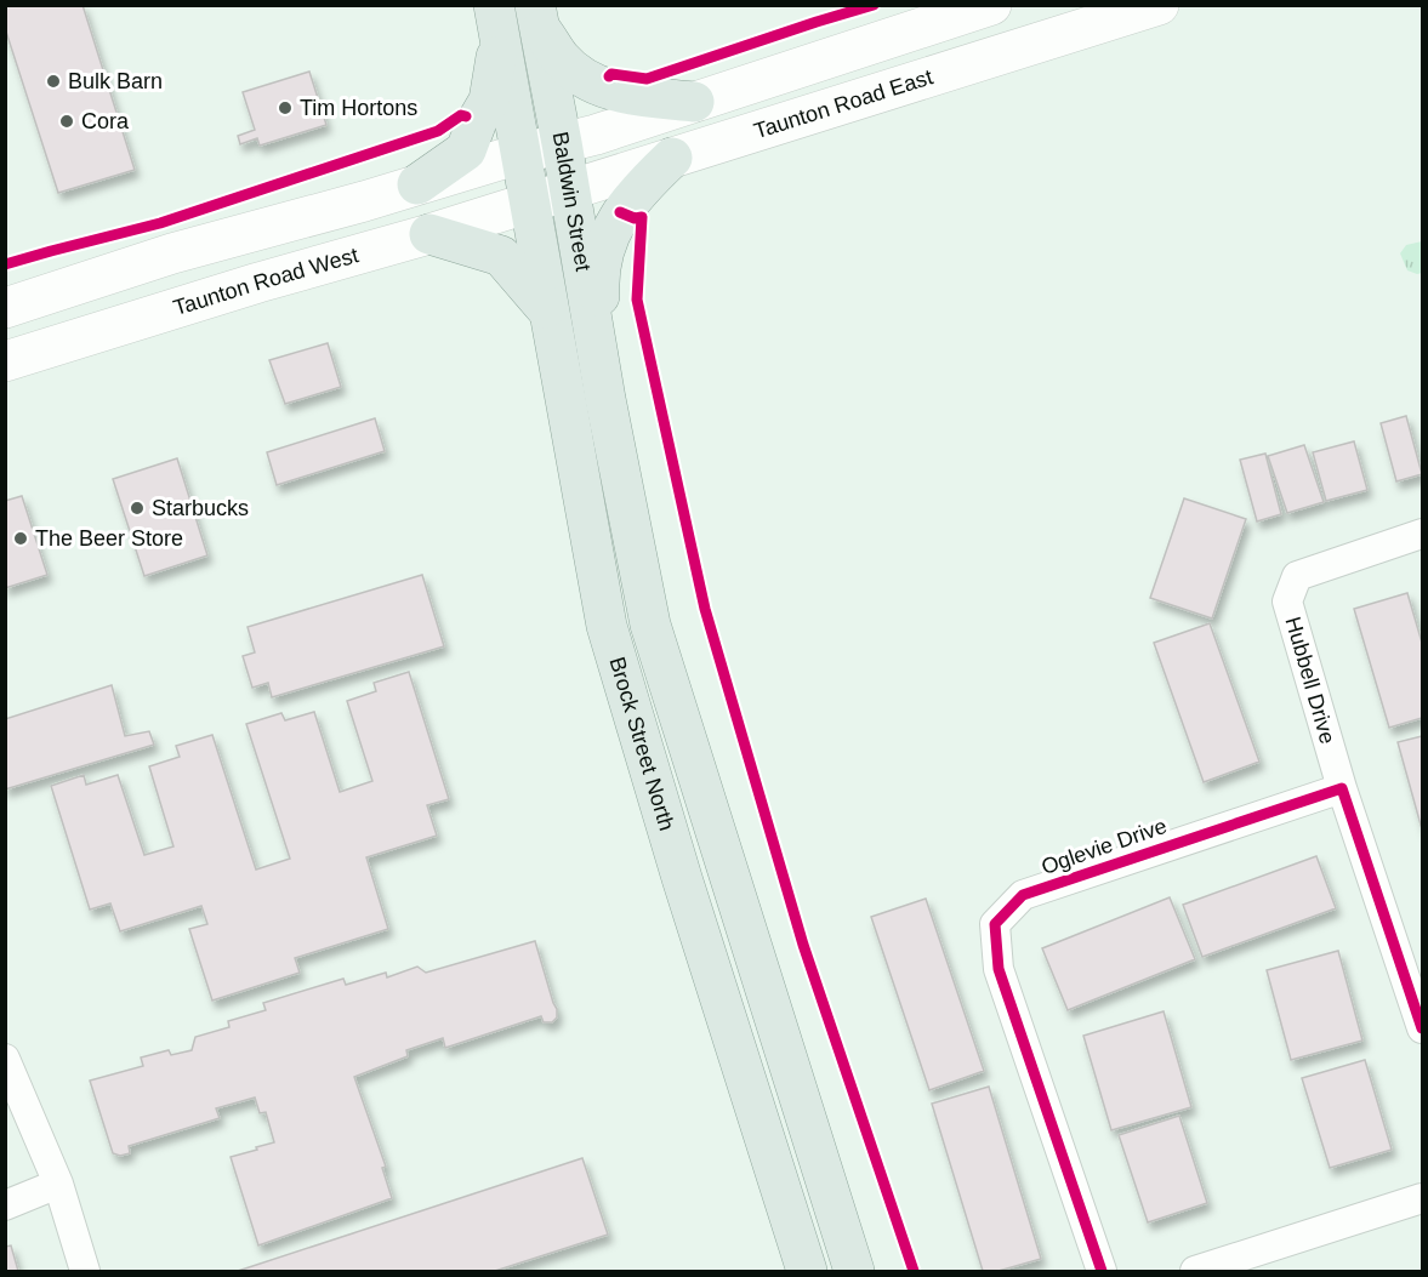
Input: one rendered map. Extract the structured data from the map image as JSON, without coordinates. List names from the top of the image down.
{
  "streets": {
    "main road": [
      "Taunton Road East",
      "Baldwin Street",
      "Taunton Road West",
      "Brock Street North"
    ],
    "street": ["Hubbell Drive", "Oglevie Drive"]
  },
  "crossings": [
    ["Taunton Road East", "Baldwin Street"],
    ["Taunton Road East", "Taunton Road West"],
    ["Taunton Road East", "Brock Street North"],
    ["Baldwin Street", "Taunton Road West"],
    ["Baldwin Street", "Brock Street North"],
    ["Taunton Road West", "Brock Street North"],
    ["Hubbell Drive", "Oglevie Drive"]
  ],
  "places": [
    "Bulk Barn",
    "Tim Hortons",
    "Cora",
    "Starbucks",
    "The Beer Store"
  ]
}
